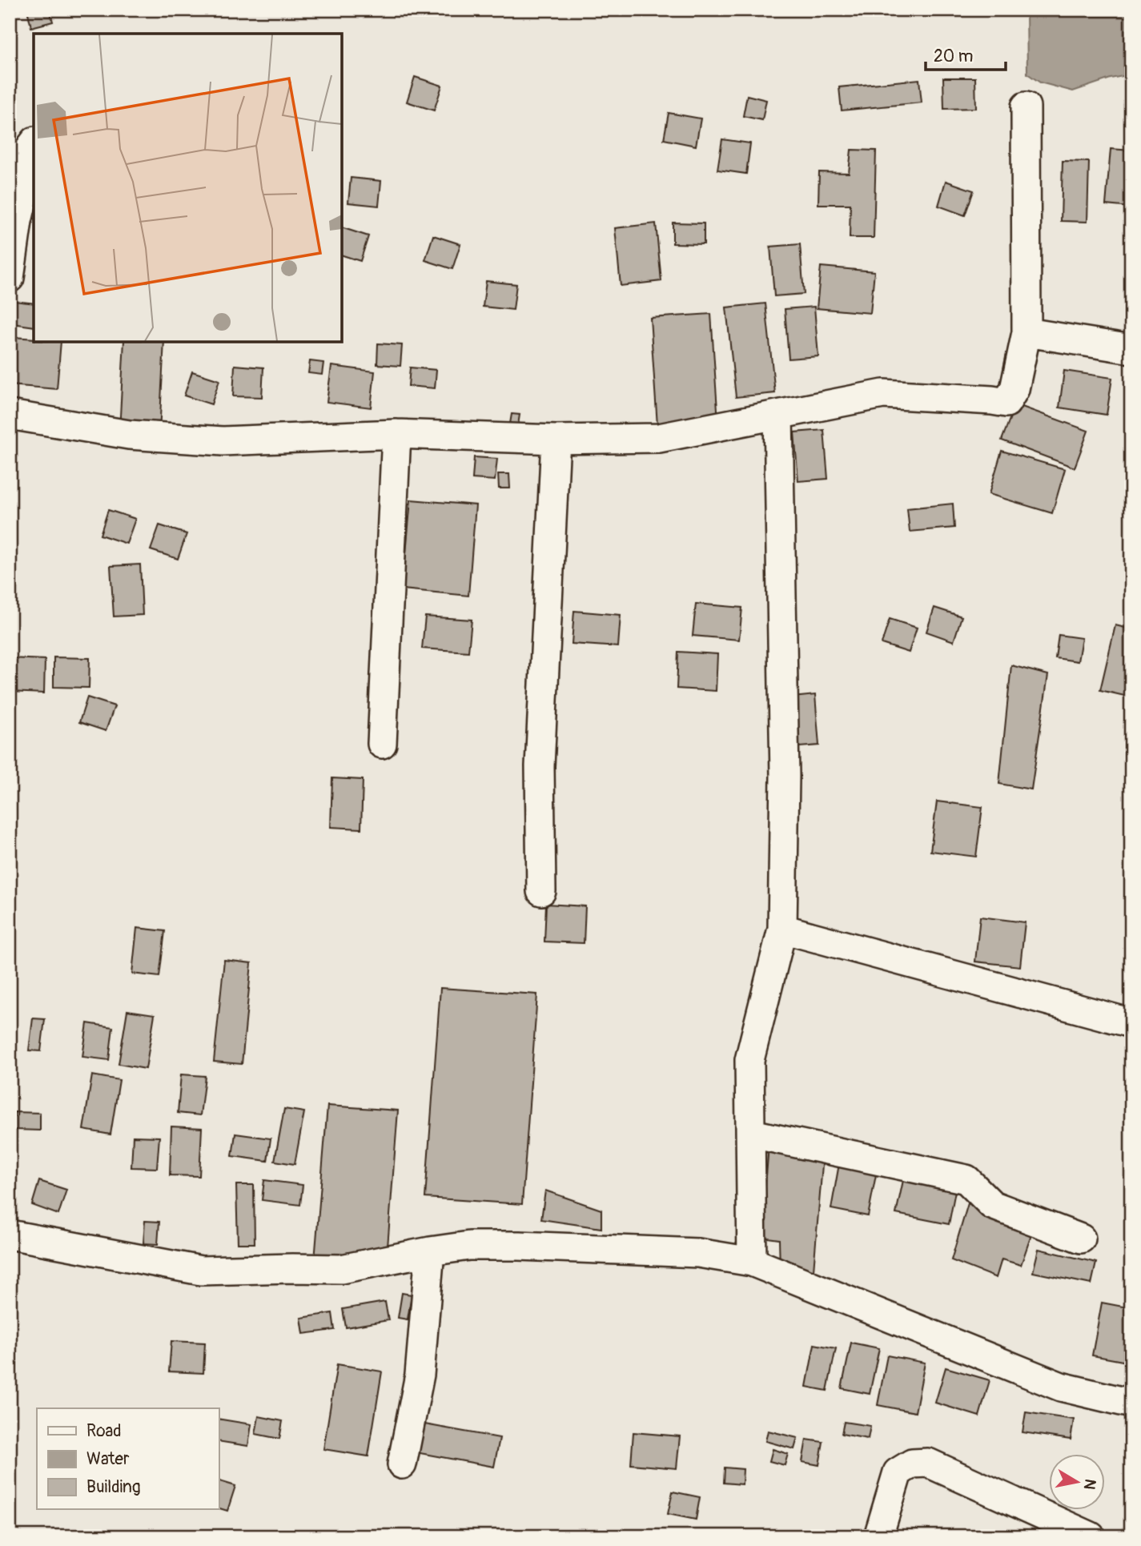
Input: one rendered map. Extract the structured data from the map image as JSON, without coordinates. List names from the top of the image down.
{
  "legend": ["Road", "Water", "Building"],
  "scale_bar": "20 m",
  "north": "right"
}
